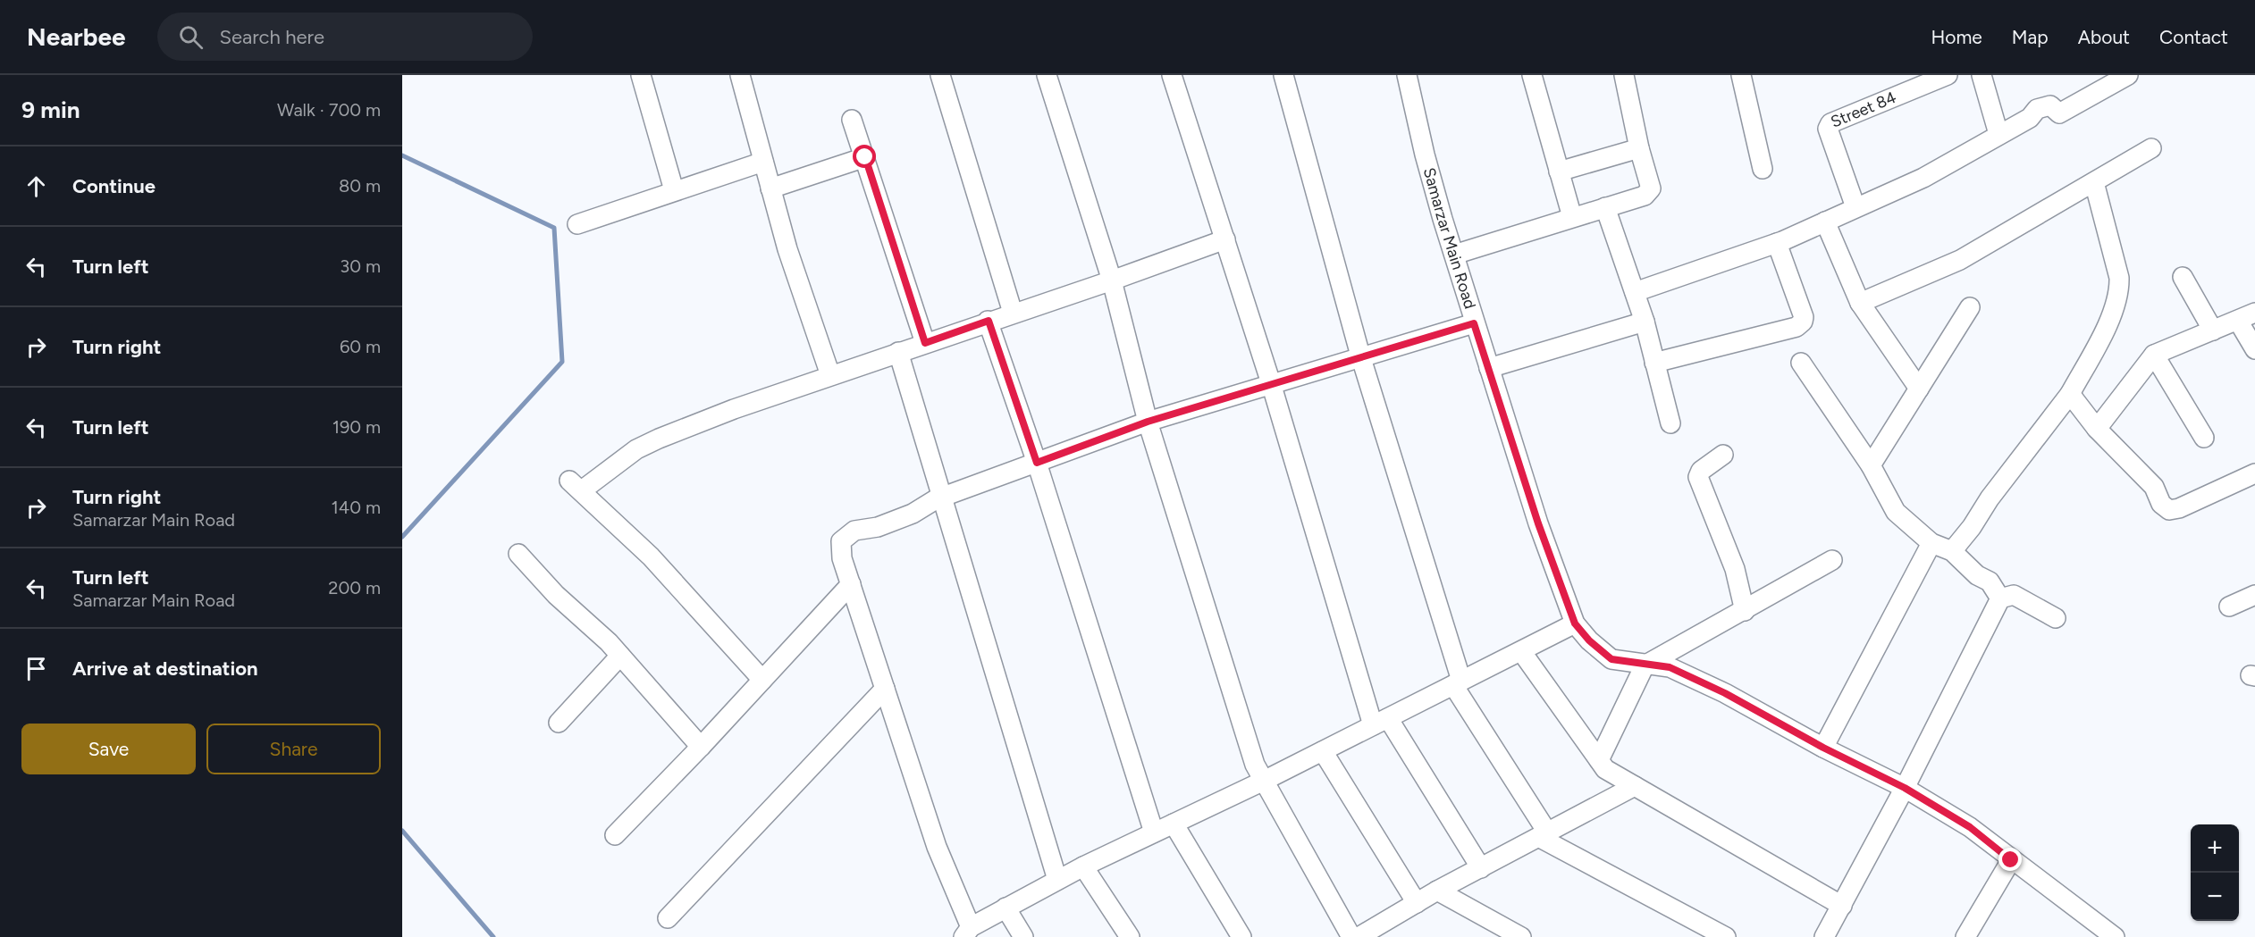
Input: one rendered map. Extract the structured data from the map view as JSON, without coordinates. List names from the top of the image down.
{
  "streets": {
    "street": ["Street 84", "Samarzar Main Road"]
  },
  "page": {
    "header": "Nearbee",
    "search": "Search here",
    "nav": [
      "Home",
      "Map",
      "About",
      "Contact"
    ],
    "heading": ["9 min", "Walk · 700 m"],
    "list": [
      ["Continue", "80 m"],
      ["Turn left", "30 m"],
      ["Turn right", "60 m"],
      ["Turn left", "190 m"],
      ["Turn right", "Samarzar Main Road", "140 m"],
      ["Turn left", "Samarzar Main Road", "200 m"],
      "Arrive at destination"
    ],
    "buttons": ["Save", "Share"],
    "map_buttons": ["+", "−"]
  }
}
